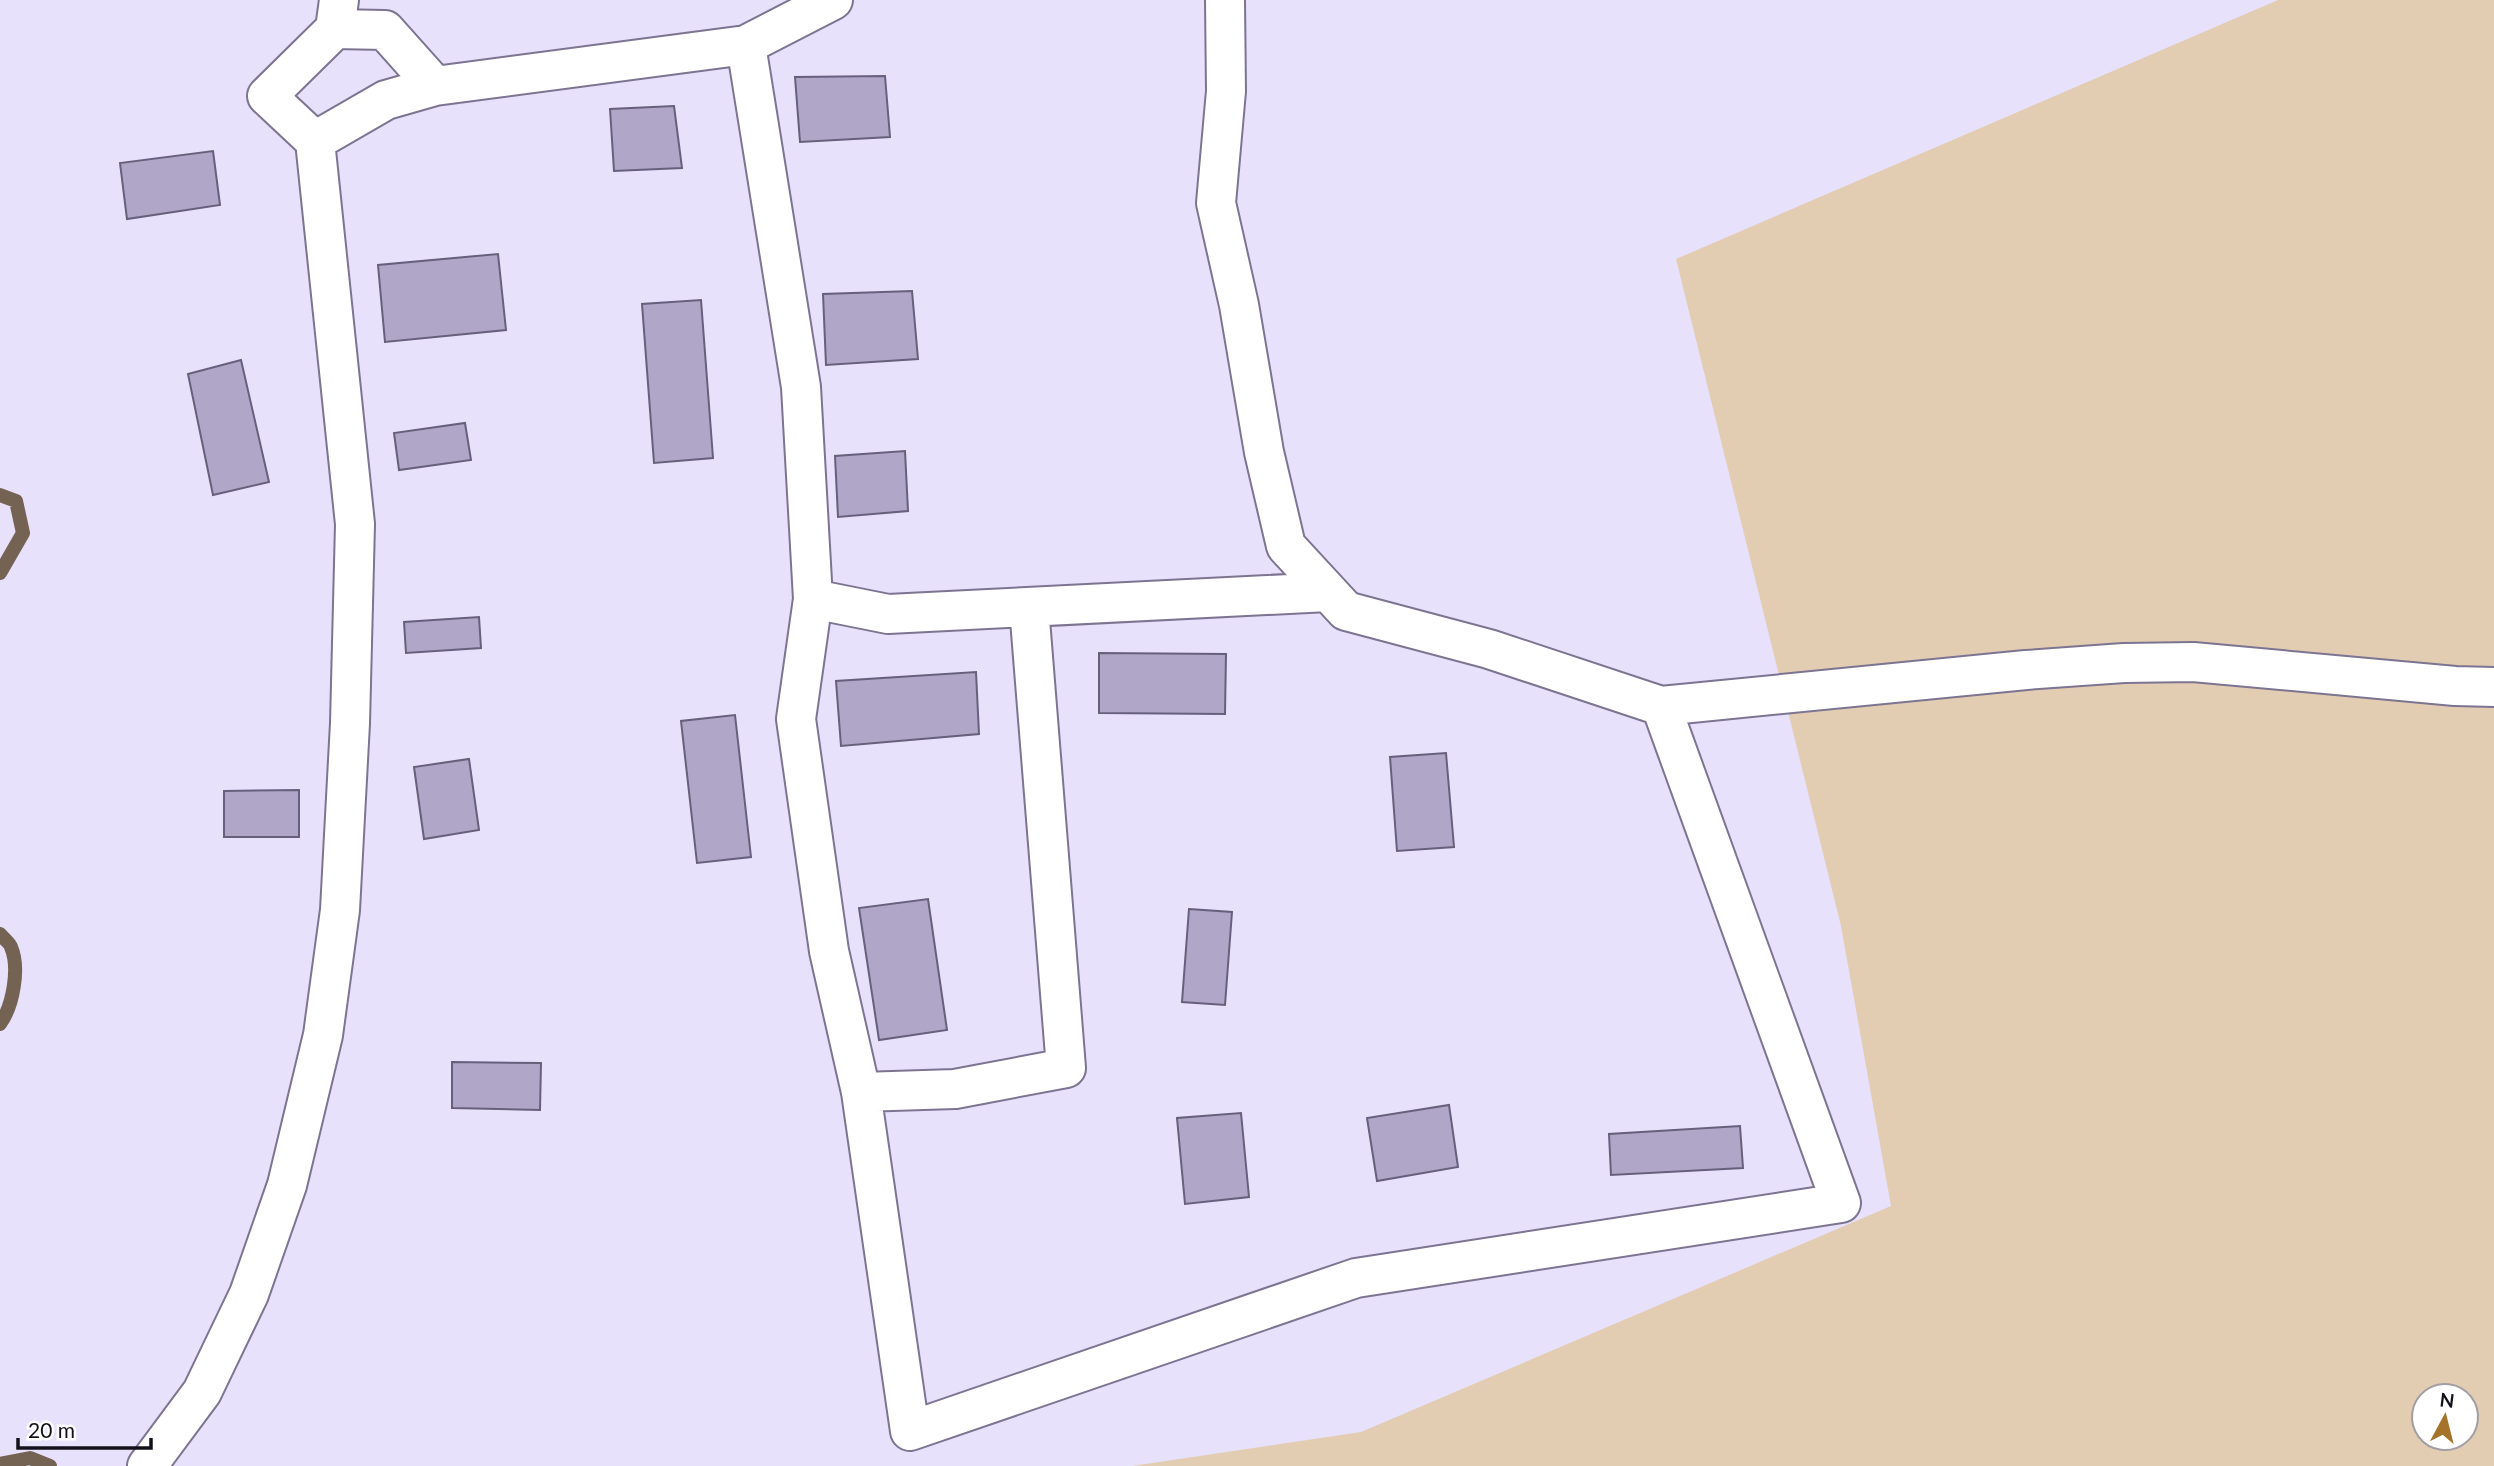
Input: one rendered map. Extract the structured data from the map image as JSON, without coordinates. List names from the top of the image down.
{
  "scale_bar": "20 m",
  "north": "top"
}
